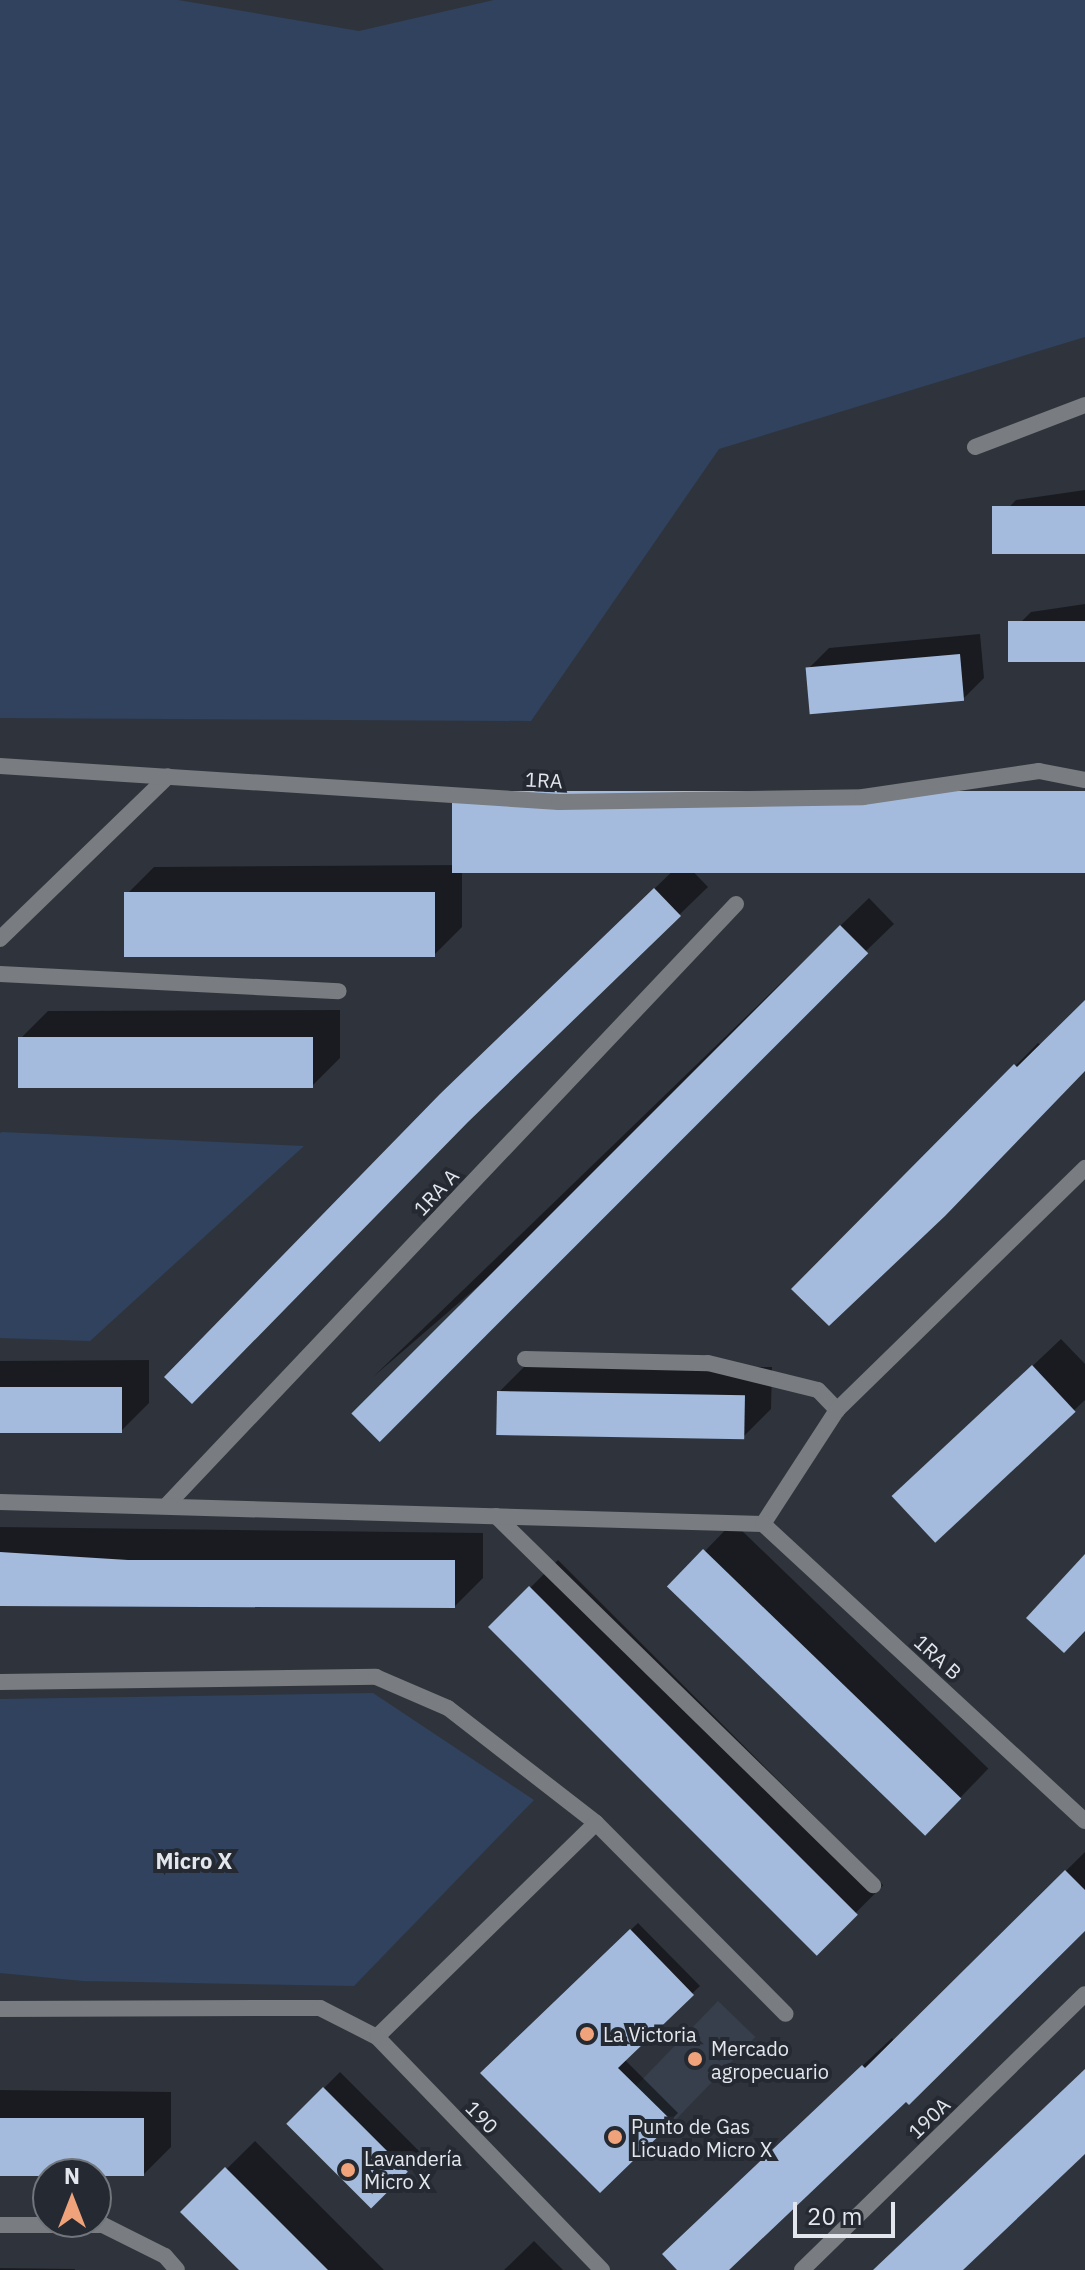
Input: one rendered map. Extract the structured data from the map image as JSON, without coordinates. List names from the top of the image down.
{
  "streets": {
    "street": [
      "1RA",
      "1RA A",
      "1RA B",
      "190",
      "190A"
    ]
  },
  "districts": ["Micro X"],
  "places": [
    "La Victoria",
    "Mercado agropecuario",
    "Punto de Gas Licuado Micro X",
    "Lavandería Micro X"
  ],
  "scale_bar": "20 m",
  "north": "top"
}
